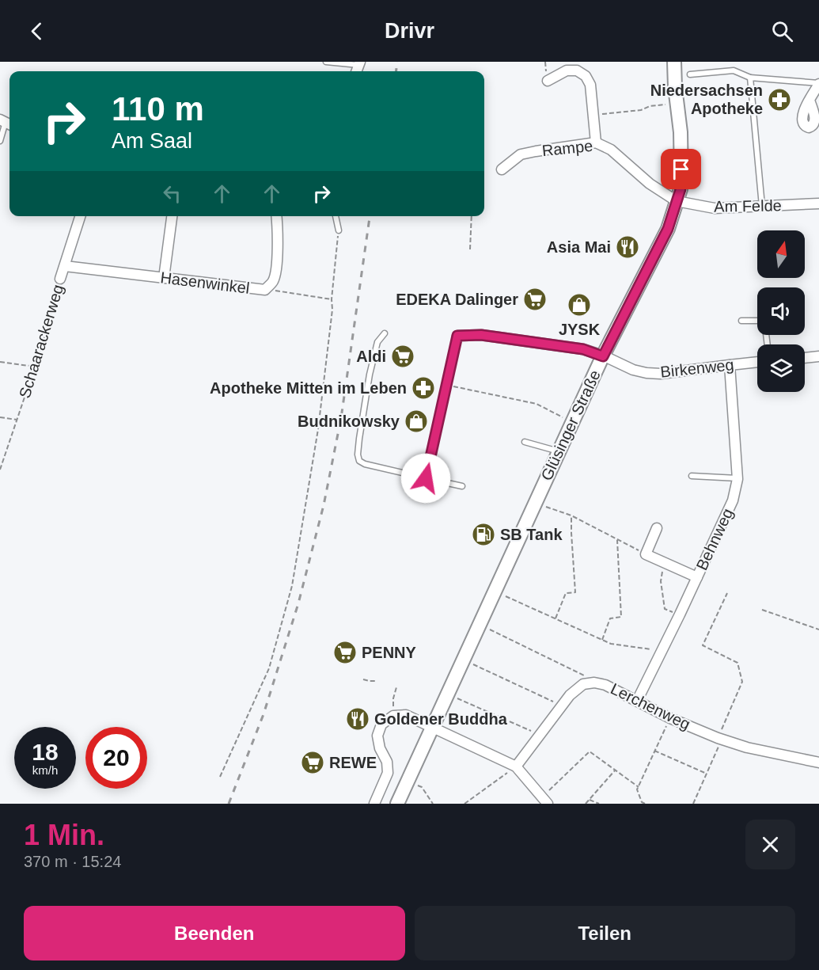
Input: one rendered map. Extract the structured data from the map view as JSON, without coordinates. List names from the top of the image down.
{
  "streets": {
    "main road": ["Glüsinger Straße"],
    "street": [
      "Rampe",
      "Am Felde",
      "Hasenwinkel",
      "Schaarackerweg",
      "Birkenweg",
      "Behnweg",
      "Lerchenweg"
    ]
  },
  "crossings": [
    ["Rampe", "Am Felde"],
    ["Rampe", "Glüsinger Straße"],
    ["Am Felde", "Glüsinger Straße"],
    ["Hasenwinkel", "Schaarackerweg"],
    ["Birkenweg", "Glüsinger Straße"],
    ["Birkenweg", "Behnweg"],
    ["Behnweg", "Lerchenweg"]
  ],
  "places": {
    "pharmacy": ["Niedersachsen Apotheke", "Apotheke Mitten im Leben"],
    "restaurant": ["Asia Mai", "Goldener Buddha"],
    "supermarket": [
      "EDEKA Dalinger",
      "Aldi",
      "PENNY",
      "REWE"
    ],
    "shop": ["JYSK", "Budnikowsky"],
    "fuel station": ["SB Tank"]
  },
  "north": "top",
  "page": {
    "header": "Drivr",
    "turn": ["110 m", "Am Saal"],
    "speed": "18 km/h",
    "limit": "20",
    "heading": ["1 Min.", "370 m · 15:24"],
    "buttons": ["Beenden", "Teilen"]
  }
}
